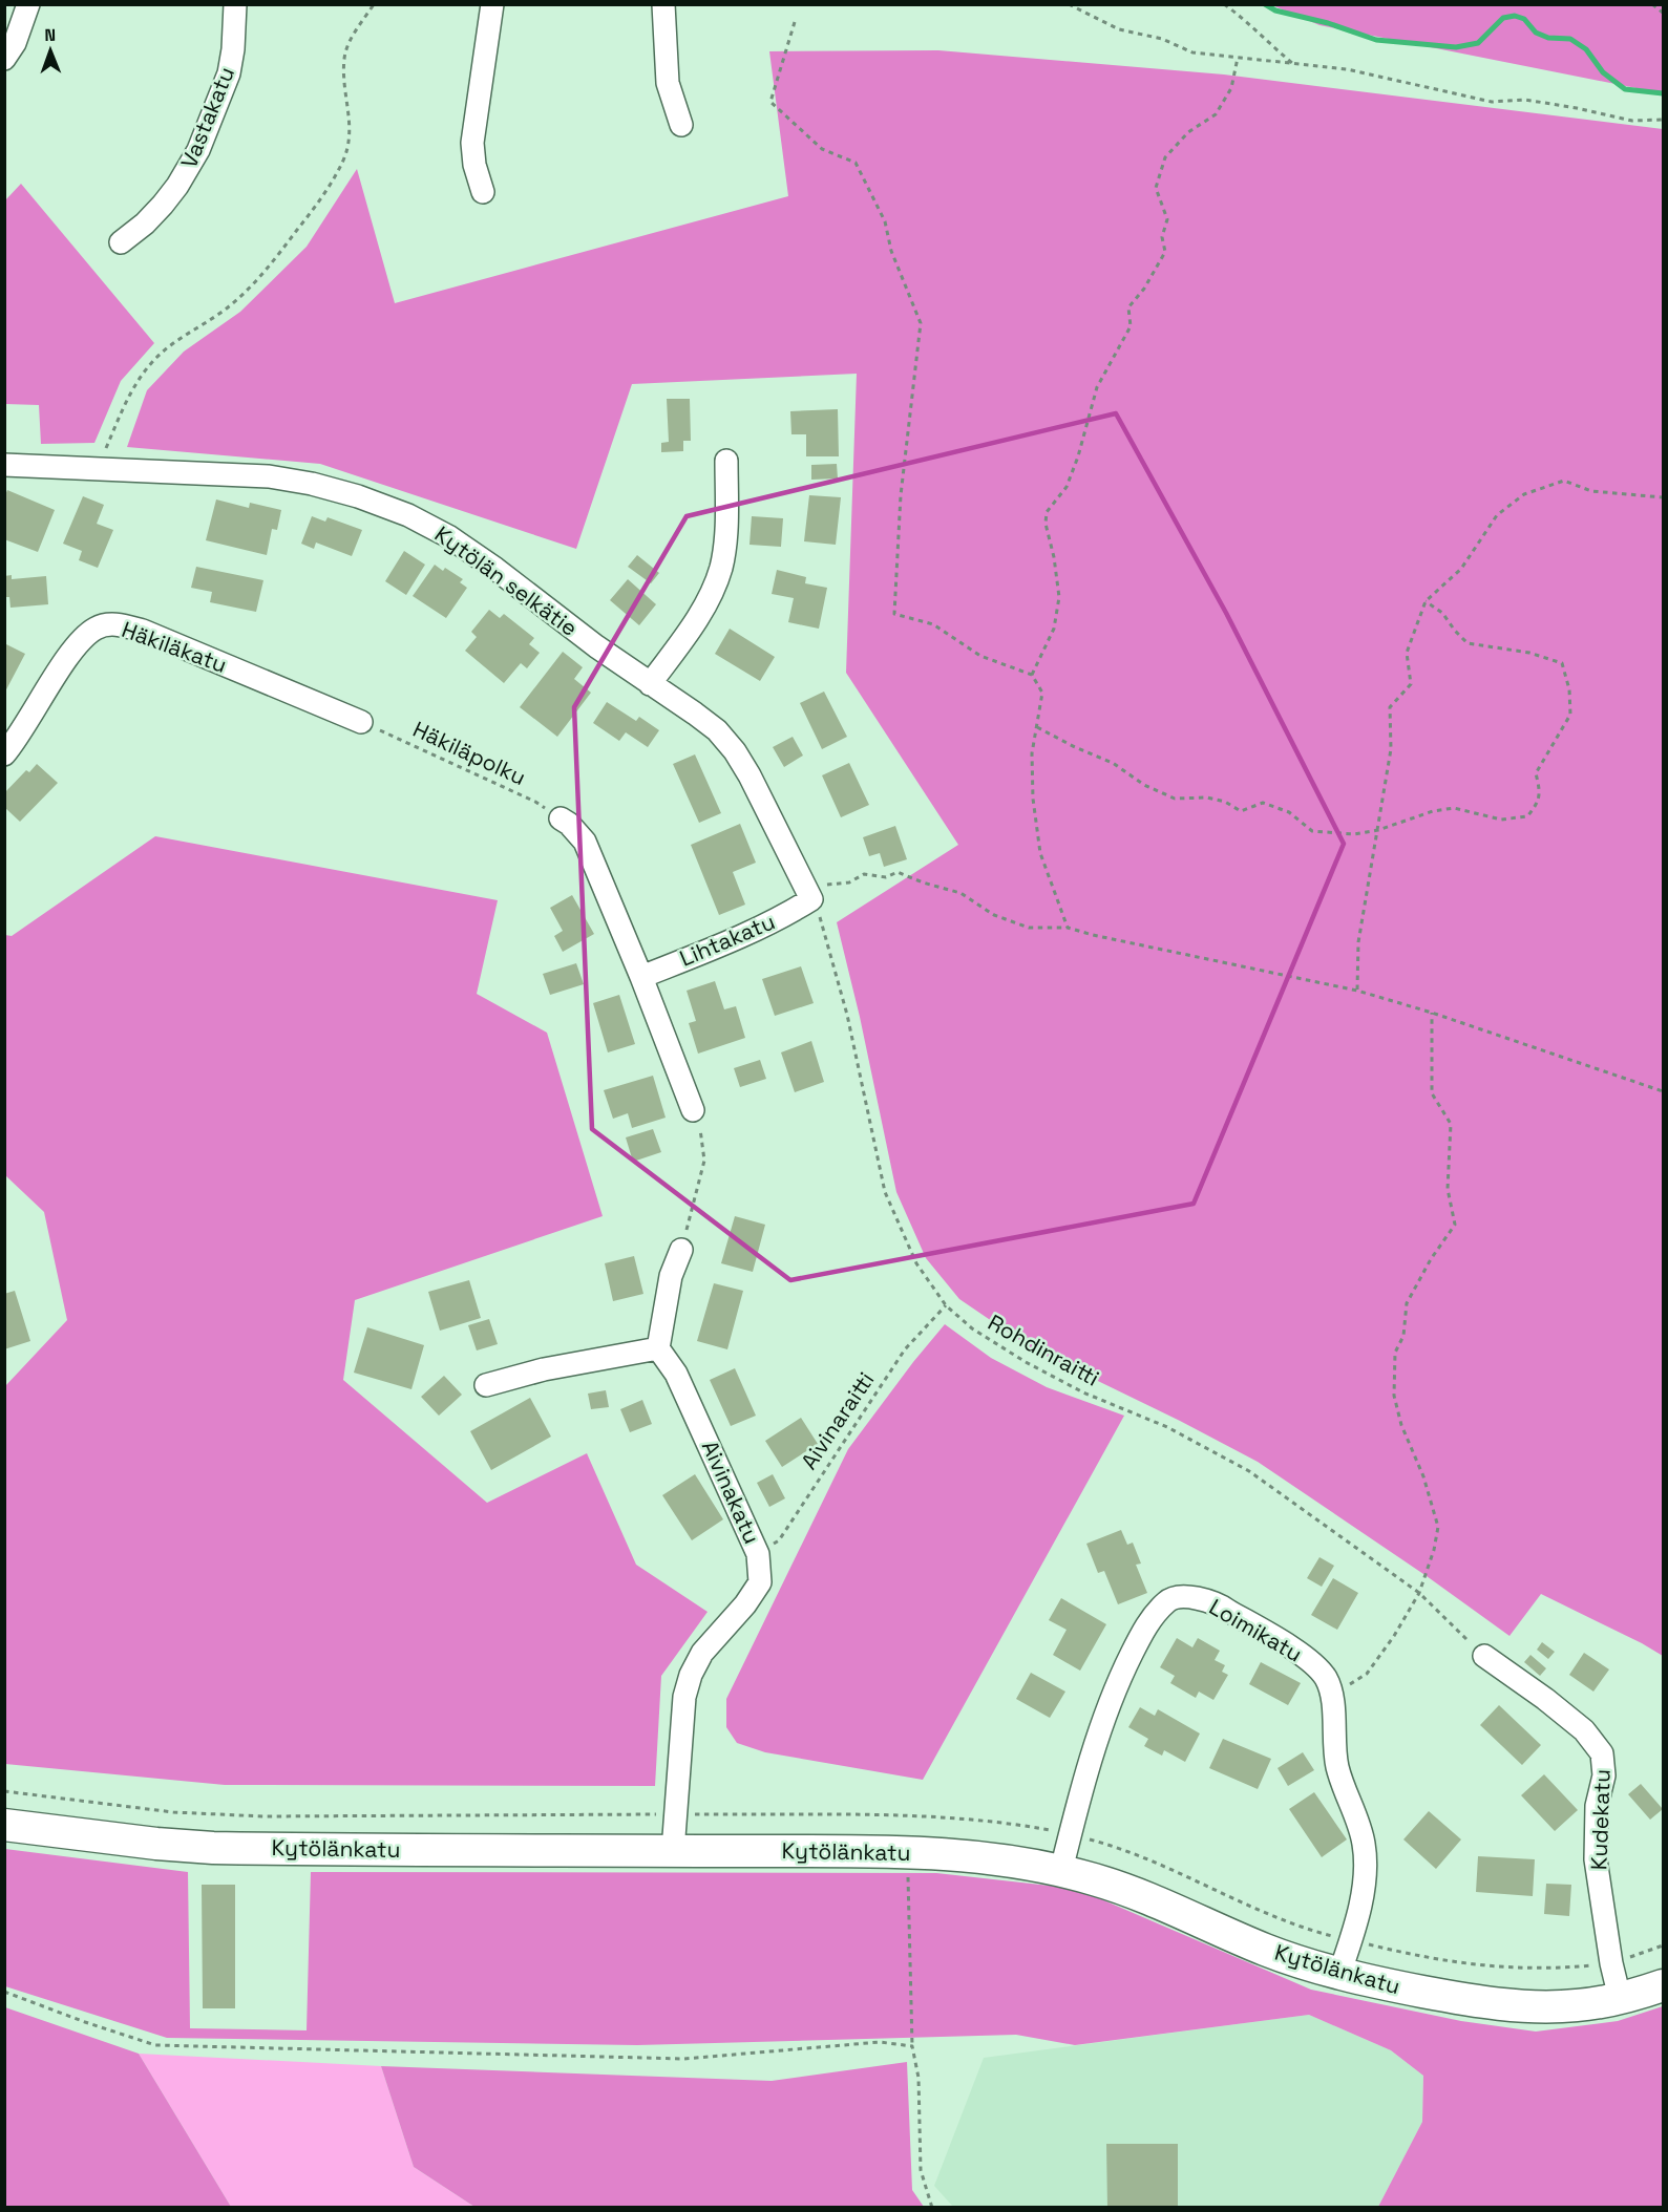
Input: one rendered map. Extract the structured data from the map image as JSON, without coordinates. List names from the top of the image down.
{
  "streets": {
    "street": [
      "Vastakatu",
      "Kytölän selkätie",
      "Häkiläkatu",
      "Lihtakatu",
      "Aivinakatu",
      "Loimikatu",
      "Kudekatu",
      "Kytölänkatu"
    ],
    "path": ["Häkiläpolku", "Rohdinraitti", "Aivinaraitti"]
  },
  "crossings": [
    ["Kytölän selkätie", "Lihtakatu"],
    ["Kytölän selkätie", "Rohdinraitti"],
    ["Häkiläkatu", "Häkiläpolku"],
    ["Lihtakatu", "Rohdinraitti"],
    ["Rohdinraitti", "Aivinaraitti"],
    ["Rohdinraitti", "Kudekatu"],
    ["Aivinaraitti", "Aivinakatu"],
    ["Aivinakatu", "Kytölänkatu"],
    ["Loimikatu", "Kytölänkatu"],
    ["Kudekatu", "Kytölänkatu"]
  ],
  "north": "top"
}
